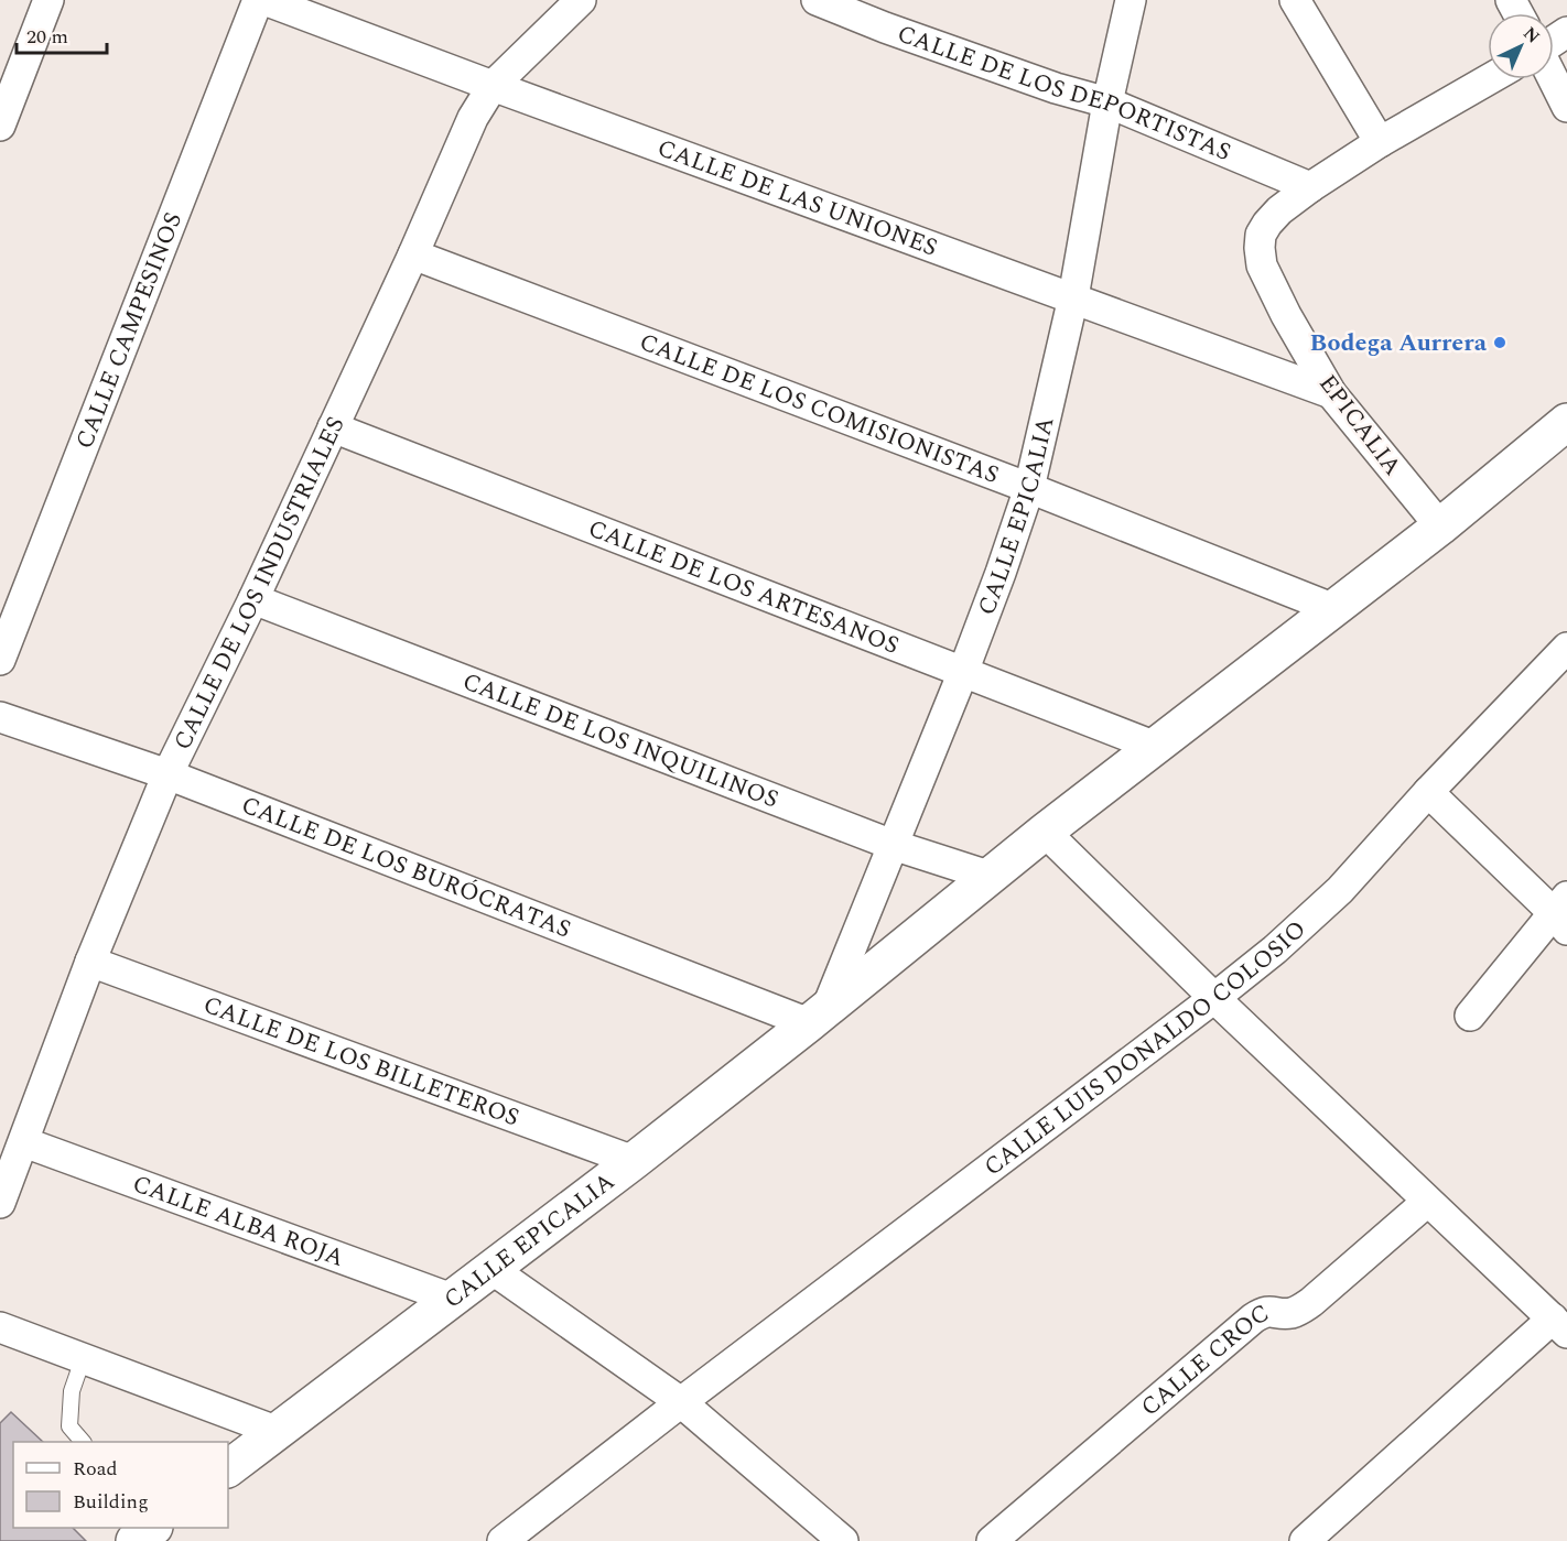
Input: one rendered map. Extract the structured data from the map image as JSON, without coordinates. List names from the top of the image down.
{
  "streets": {
    "street": [
      "CALLE DE LOS DEPORTISTAS",
      "CALLE DE LAS UNIONES",
      "CALLE CAMPESINOS",
      "CALLE DE LOS COMISIONISTAS",
      "EPICALIA",
      "CALLE EPICALIA",
      "CALLE DE LOS INDUSTRIALES",
      "CALLE DE LOS ARTESANOS",
      "CALLE DE LOS INQUILINOS",
      "CALLE DE LOS BURÓCRATAS",
      "CALLE LUIS DONALDO COLOSIO",
      "CALLE DE LOS BILLETEROS",
      "CALLE ALBA ROJA",
      "CALLE CROC"
    ]
  },
  "crossings": [
    ["CALLE DE LOS DEPORTISTAS", "EPICALIA"],
    ["CALLE DE LOS DEPORTISTAS", "CALLE EPICALIA"],
    ["CALLE DE LAS UNIONES", "EPICALIA"],
    ["CALLE DE LAS UNIONES", "CALLE EPICALIA"],
    ["CALLE DE LAS UNIONES", "CALLE DE LOS INDUSTRIALES"],
    ["CALLE DE LOS COMISIONISTAS", "CALLE EPICALIA"],
    ["CALLE DE LOS COMISIONISTAS", "CALLE DE LOS INDUSTRIALES"],
    ["EPICALIA", "CALLE EPICALIA"],
    ["CALLE EPICALIA", "CALLE DE LOS ARTESANOS"],
    ["CALLE EPICALIA", "CALLE DE LOS INQUILINOS"],
    ["CALLE EPICALIA", "CALLE DE LOS BURÓCRATAS"],
    ["CALLE EPICALIA", "CALLE DE LOS BILLETEROS"],
    ["CALLE EPICALIA", "CALLE ALBA ROJA"],
    ["CALLE DE LOS INDUSTRIALES", "CALLE DE LOS ARTESANOS"],
    ["CALLE DE LOS INDUSTRIALES", "CALLE DE LOS INQUILINOS"],
    ["CALLE DE LOS INDUSTRIALES", "CALLE DE LOS BURÓCRATAS"],
    ["CALLE DE LOS INDUSTRIALES", "CALLE DE LOS BILLETEROS"],
    ["CALLE DE LOS INDUSTRIALES", "CALLE ALBA ROJA"]
  ],
  "places": ["Bodega Aurrera"],
  "legend": ["Road", "Building"],
  "scale_bar": "20 m",
  "north": "top right"
}
